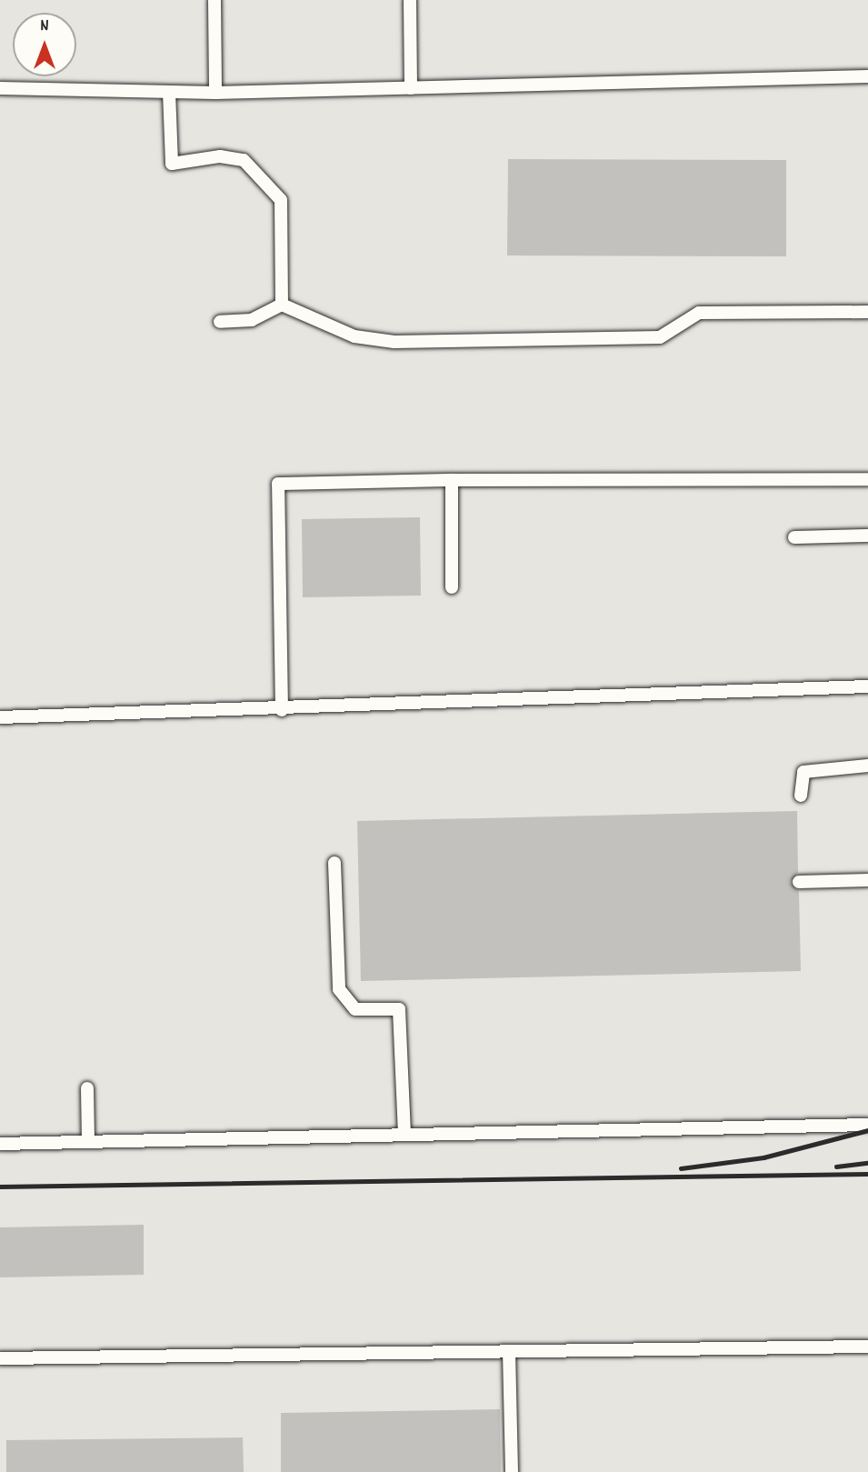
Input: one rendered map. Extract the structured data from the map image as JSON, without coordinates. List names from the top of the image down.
{
  "north": "top"
}
